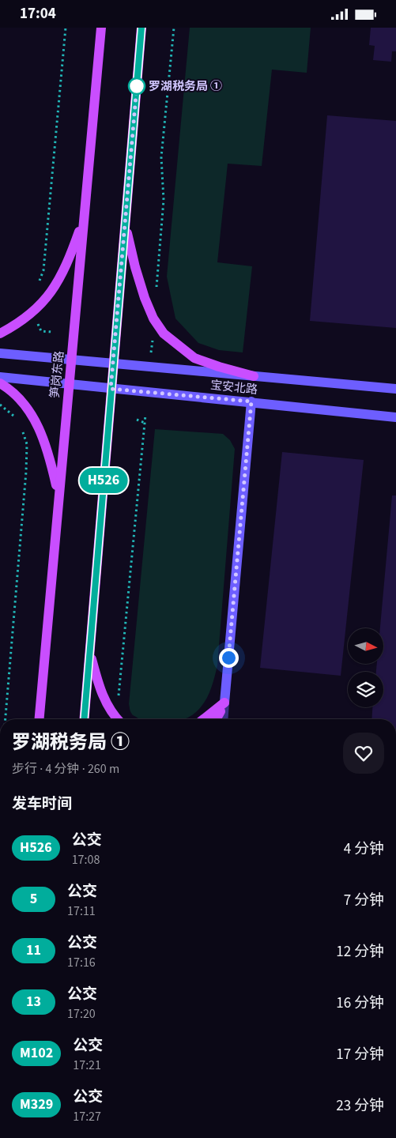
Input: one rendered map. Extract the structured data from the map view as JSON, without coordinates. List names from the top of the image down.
{
  "streets": {
    "main road": ["笋岗东路"],
    "street": ["宝安北路"]
  },
  "crossings": [
    ["笋岗东路", "宝安北路"]
  ],
  "places": ["罗湖税务局 ①"],
  "lines": ["bus line H526"],
  "north": "right",
  "page": {
    "status": "17:04",
    "on_map": "H526",
    "heading": [
      ["罗湖税务局 ①", "步行 · 4 分钟 · 260 m"],
      "发车时间"
    ],
    "list": [
      {
        "mark": "H526",
        "name": "公交",
        "note": "17:08",
        "value": "4 分钟"
      },
      {
        "mark": "5",
        "name": "公交",
        "note": "17:11",
        "value": "7 分钟"
      },
      {
        "mark": "11",
        "name": "公交",
        "note": "17:16",
        "value": "12 分钟"
      },
      {
        "mark": "13",
        "name": "公交",
        "note": "17:20",
        "value": "16 分钟"
      },
      {
        "mark": "M102",
        "name": "公交",
        "note": "17:21",
        "value": "17 分钟"
      },
      {
        "mark": "M329",
        "name": "公交",
        "note": "17:27",
        "value": "23 分钟"
      }
    ]
  }
}
